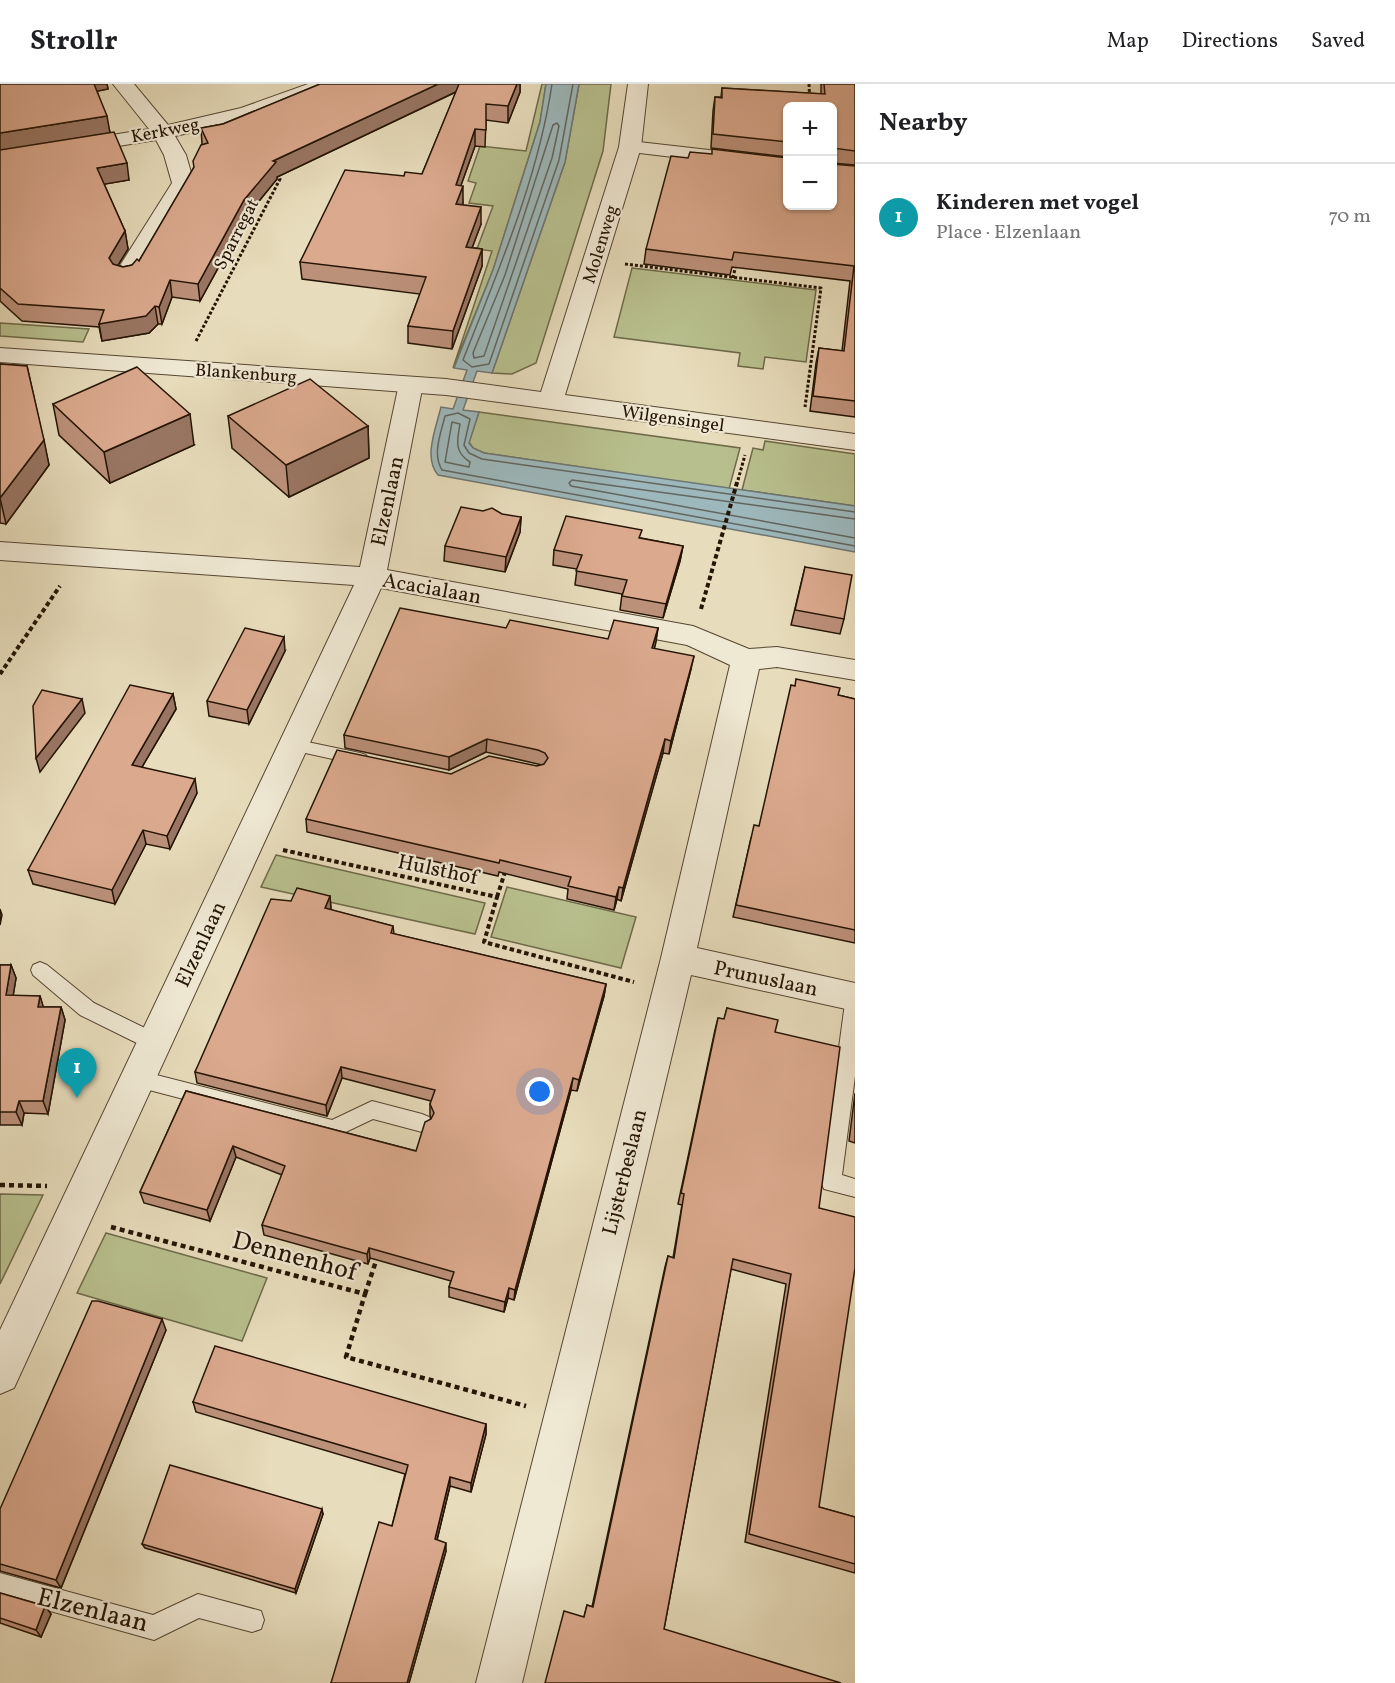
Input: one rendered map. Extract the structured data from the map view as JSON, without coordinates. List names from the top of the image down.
{
  "streets": {
    "street": [
      "Kerkweg",
      "Molenweg",
      "Blankenburg",
      "Wilgensingel",
      "Elzenlaan",
      "Acacialaan",
      "Prunuslaan",
      "Lijsterbeslaan"
    ],
    "path": ["Sparregat", "Hulsthof", "Dennenhof"]
  },
  "crossings": [
    ["Sparregat", "Blankenburg"],
    ["Molenweg", "Wilgensingel"],
    ["Blankenburg", "Wilgensingel"],
    ["Blankenburg", "Elzenlaan"],
    ["Elzenlaan", "Acacialaan"],
    ["Elzenlaan", "Hulsthof"],
    ["Elzenlaan", "Dennenhof"],
    ["Acacialaan", "Lijsterbeslaan"],
    ["Hulsthof", "Prunuslaan"],
    ["Hulsthof", "Lijsterbeslaan"],
    ["Prunuslaan", "Lijsterbeslaan"],
    ["Lijsterbeslaan", "Dennenhof"]
  ],
  "page": {
    "header": "Strollr",
    "nav": ["Map", "Directions", "Saved"],
    "heading": "Nearby",
    "map_buttons": ["+", "−"],
    "list": [
      {
        "mark": "1",
        "name": "Kinderen met vogel",
        "note": "Place · Elzenlaan",
        "value": "70 m"
      }
    ],
    "pins": "1"
  }
}
